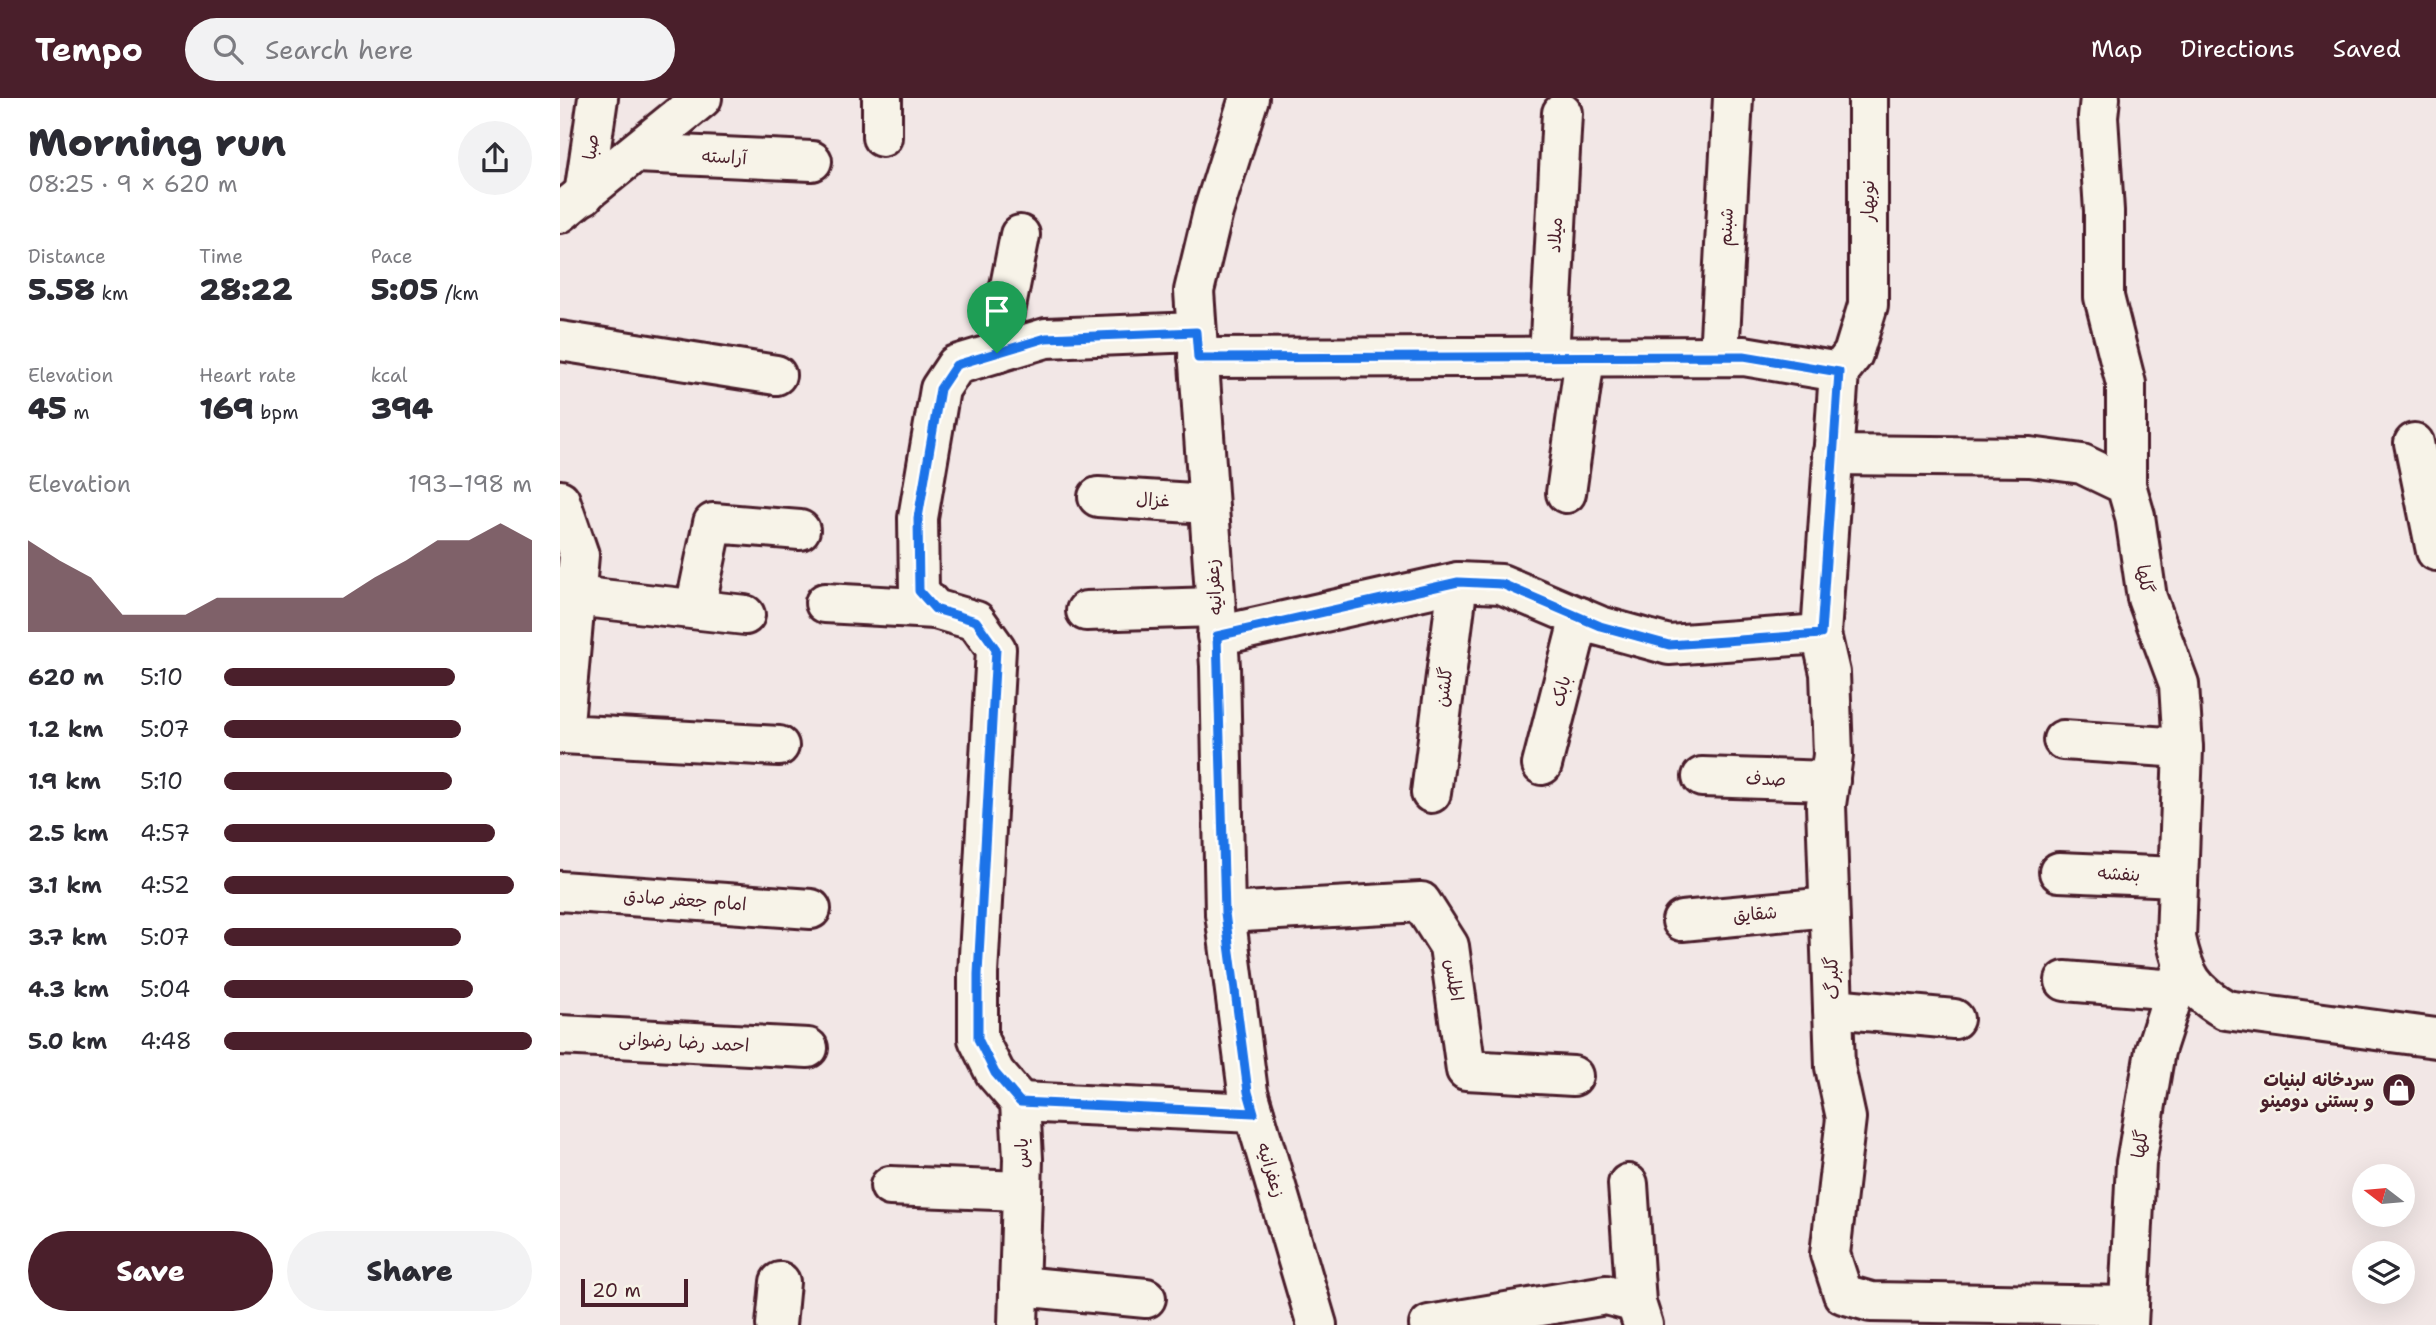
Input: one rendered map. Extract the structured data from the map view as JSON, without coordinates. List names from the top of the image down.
{
  "streets": {
    "street": [
      "صبا",
      "آراسته",
      "نوبهار",
      "شبنم",
      "میلاد",
      "غزال",
      "گلها",
      "زعفرانیه",
      "گلشن",
      "بابک",
      "صدف",
      "بنفشه",
      "امام جعفر صادق",
      "شقایق",
      "گلبرگ",
      "اطلس",
      "احمد رضا رضوانی",
      "یاس"
    ]
  },
  "crossings": [
    ["نوبهار", "گلبرگ"],
    ["غزال", "زعفرانیه"],
    ["گلها", "بنفشه"],
    ["گلها", "گلبرگ"],
    ["زعفرانیه", "اطلس"],
    ["صدف", "گلبرگ"],
    ["شقایق", "گلبرگ"]
  ],
  "places": {
    "shop": ["سردخانه لبنیات و بستنی دومینو"]
  },
  "scale_bar": "20 m",
  "north": "left",
  "page": {
    "header": "Tempo",
    "search": "Search here",
    "nav": ["Map", "Directions", "Saved"],
    "heading": ["Morning run", "08:25 · 9 × 620 m"],
    "stats": [
      ["Distance", "5.58 km"],
      ["Time", "28:22"],
      ["Pace", "5:05 /km"],
      ["Elevation", "45 m"],
      ["Heart rate", "169 bpm"],
      ["kcal", "394"]
    ],
    "chart": ["Elevation", "193–198 m"],
    "list": [
      {
        "name": "620 m",
        "note": "5:10"
      },
      {
        "name": "1.2 km",
        "note": "5:07"
      },
      {
        "name": "1.9 km",
        "note": "5:10"
      },
      {
        "name": "2.5 km",
        "note": "4:57"
      },
      {
        "name": "3.1 km",
        "note": "4:52"
      },
      {
        "name": "3.7 km",
        "note": "5:07"
      },
      {
        "name": "4.3 km",
        "note": "5:04"
      },
      {
        "name": "5.0 km",
        "note": "4:48"
      }
    ],
    "buttons": ["Save", "Share"],
    "scale": "20 m"
  }
}
